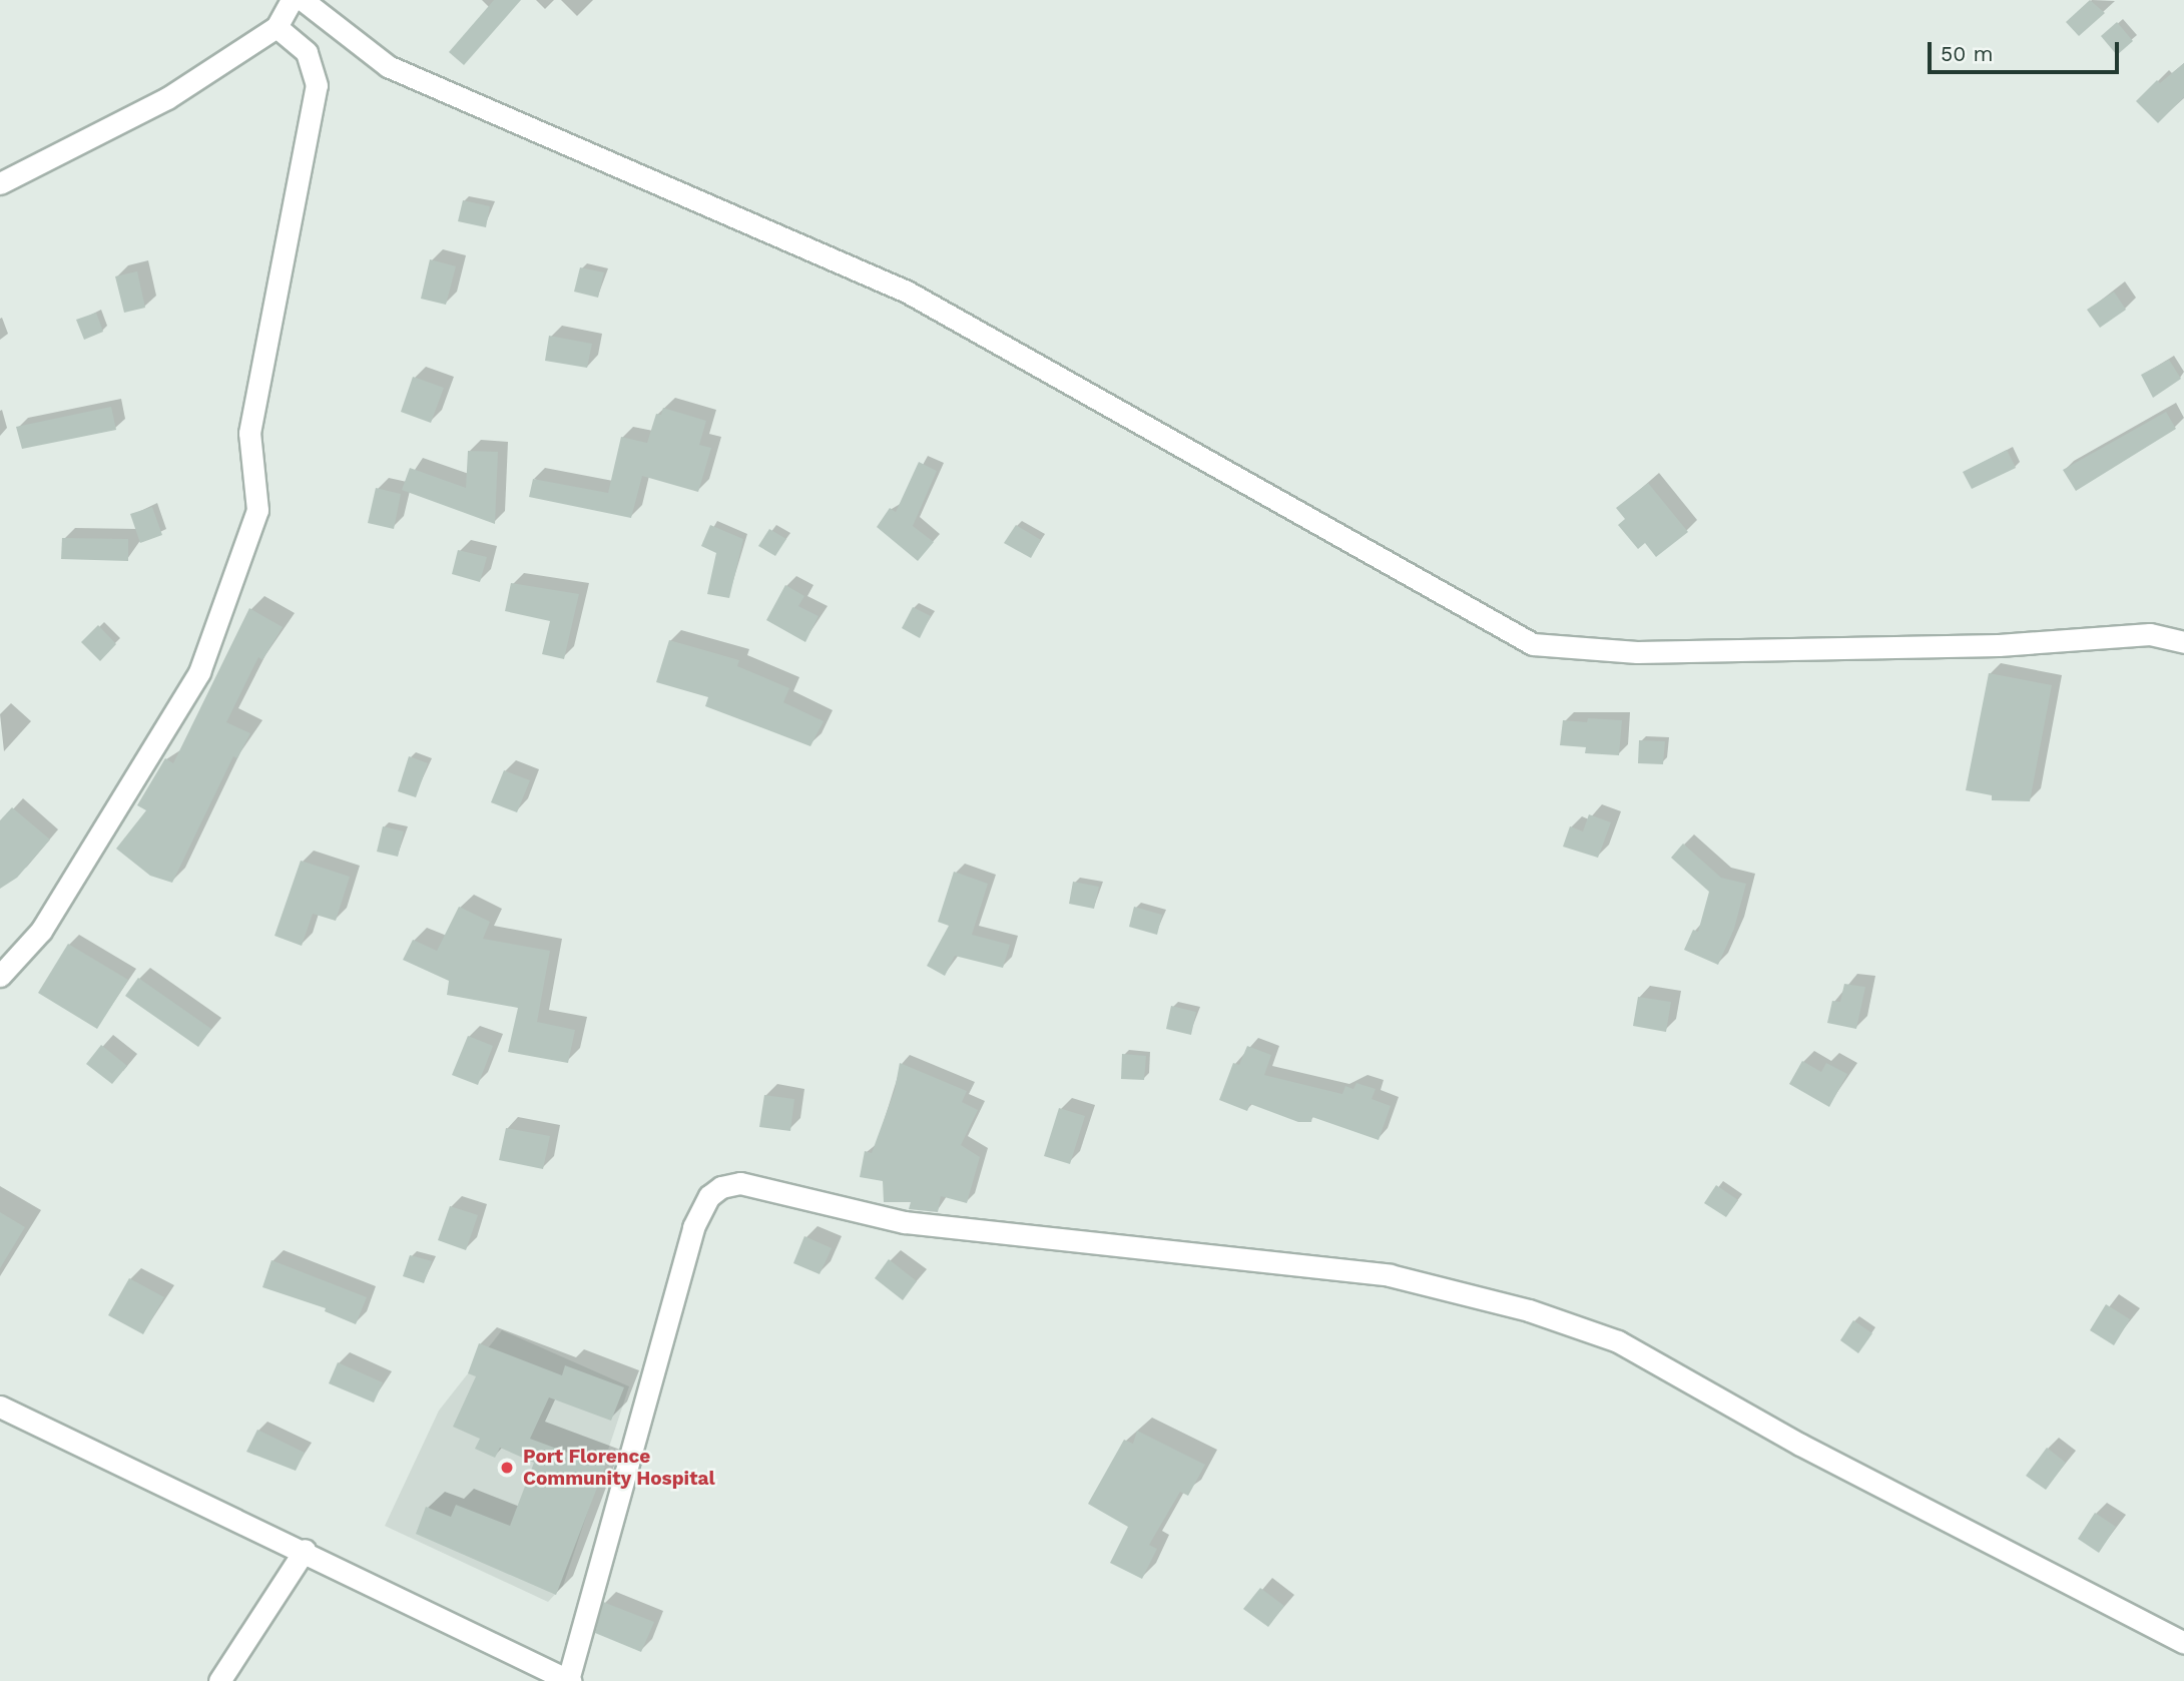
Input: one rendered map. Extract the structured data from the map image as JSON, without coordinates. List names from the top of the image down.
{
  "places": ["Port Florence Community Hospital"],
  "scale_bar": "50 m"
}
